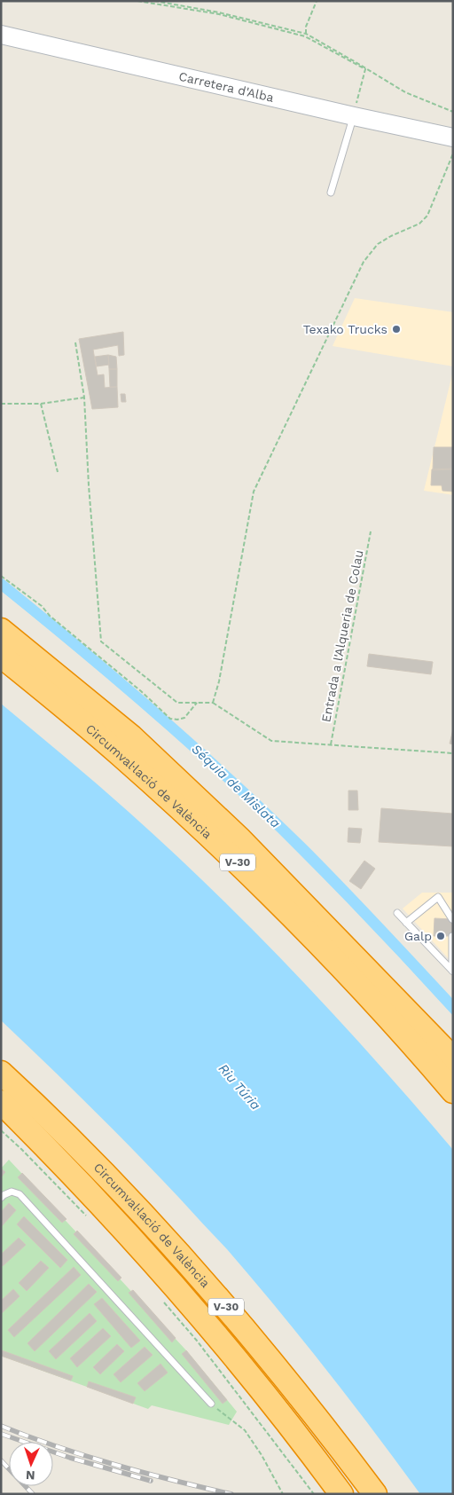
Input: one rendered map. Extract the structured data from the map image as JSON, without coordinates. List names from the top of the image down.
{
  "streets": {
    "highway": ["Circumval·lació de València", "V-30"],
    "street": ["Carretera d'Alba"],
    "path": ["Entrada a l'Alqueria de Colau"]
  },
  "water": ["Séquia de Mislata", "Riu Túria"],
  "places": ["Texako Trucks", "Galp"],
  "north": "bottom"
}
